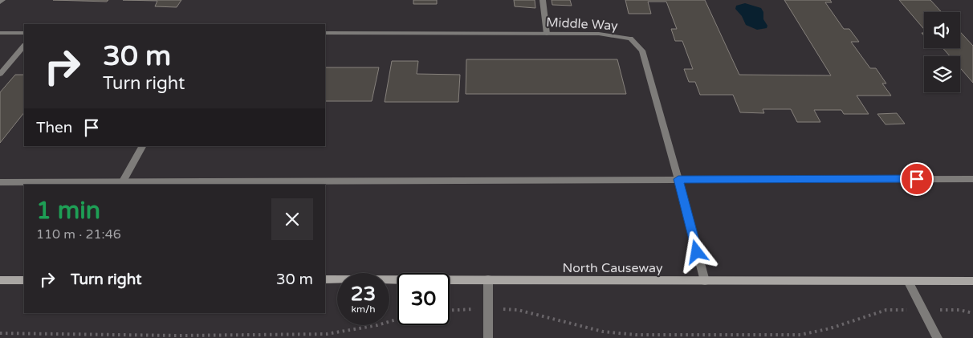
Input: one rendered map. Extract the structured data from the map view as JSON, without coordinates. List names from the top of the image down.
{
  "streets": {
    "main road": ["North Causeway"],
    "street": ["Middle Way"]
  },
  "crossings": [
    ["Middle Way", "North Causeway"]
  ],
  "page": {
    "turn": ["30 m", "Turn right"],
    "then": "Then",
    "heading": ["1 min", "110 m · 21:46"],
    "list": [
      {
        "name": "Turn right",
        "value": "30 m"
      }
    ],
    "speed": "23 km/h",
    "limit": "30"
  }
}
